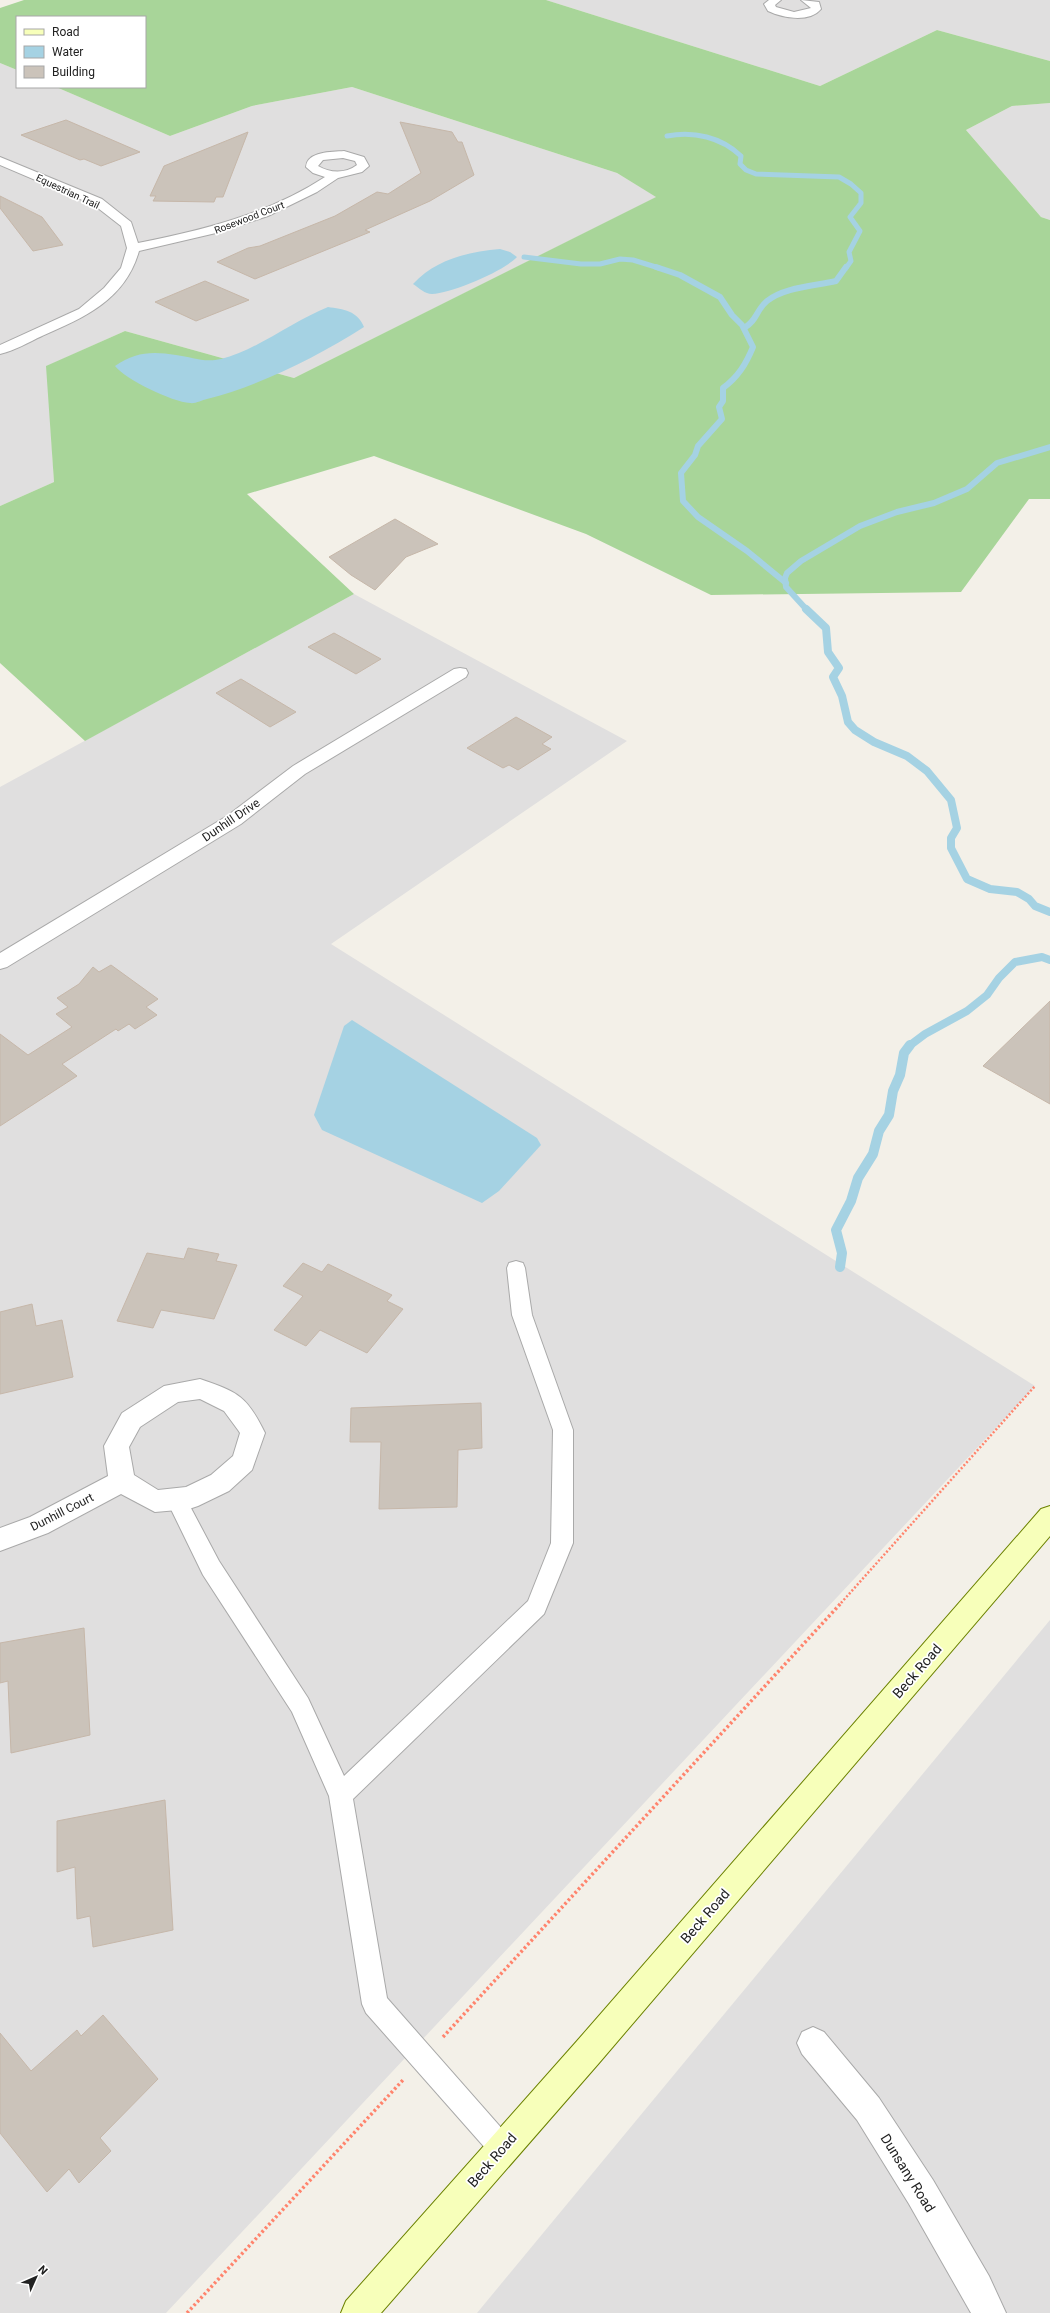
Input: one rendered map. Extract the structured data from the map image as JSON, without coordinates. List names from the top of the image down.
{
  "streets": {
    "main road": ["Beck Road"],
    "street": [
      "Equestrian Trail",
      "Rosewood Court",
      "Dunhill Drive",
      "Dunhill Court",
      "Dunsany Road"
    ]
  },
  "crossings": [
    ["Equestrian Trail", "Rosewood Court"]
  ],
  "legend": ["Road", "Water", "Building"],
  "north": "top right"
}
